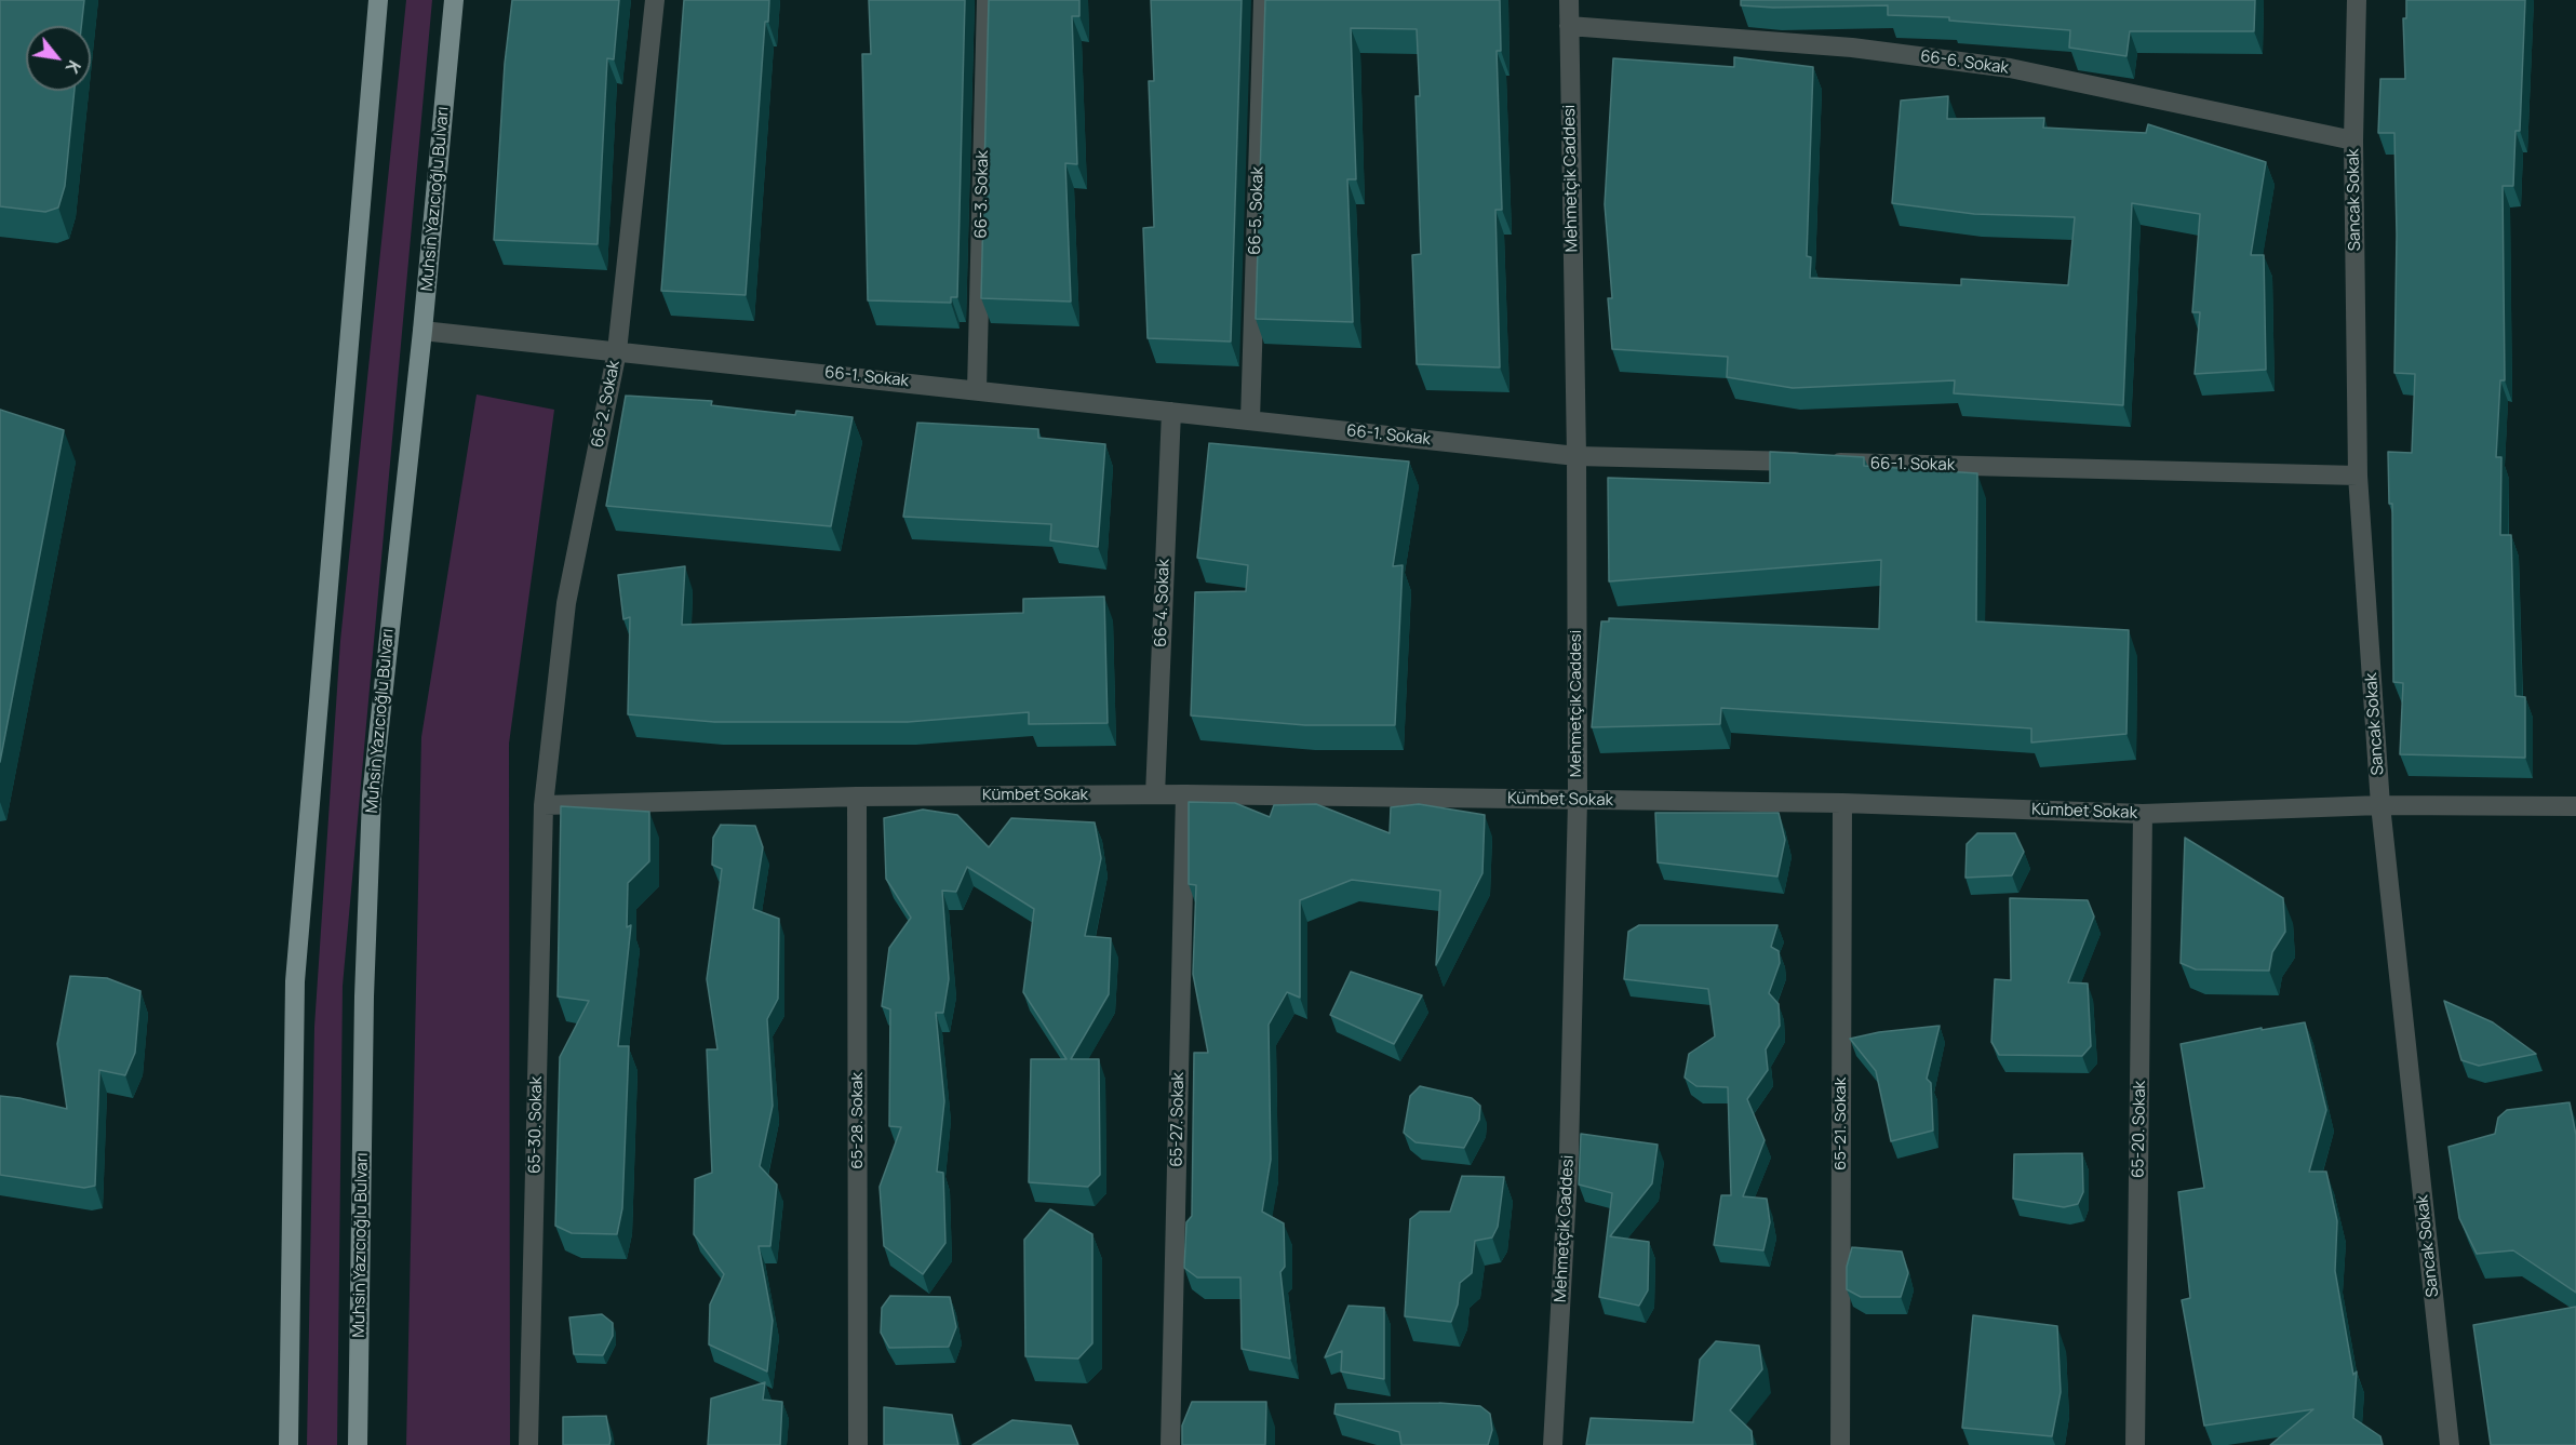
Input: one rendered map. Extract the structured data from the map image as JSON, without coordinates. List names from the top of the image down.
{
  "streets": {
    "main road": ["Muhsin Yazıcıoğlu Bulvarı"],
    "street": [
      "66-6. Sokak",
      "Mehmetçik Caddesi",
      "66-3. Sokak",
      "Sancak Sokak",
      "66-5. Sokak",
      "66-1. Sokak",
      "66-2. Sokak",
      "66-4. Sokak",
      "Kümbet Sokak",
      "65-27. Sokak",
      "65-28. Sokak",
      "65-21. Sokak",
      "65-30. Sokak",
      "65-20. Sokak"
    ]
  },
  "crossings": [
    ["66-6. Sokak", "Mehmetçik Caddesi"],
    ["66-6. Sokak", "Sancak Sokak"],
    ["Mehmetçik Caddesi", "66-1. Sokak"],
    ["Mehmetçik Caddesi", "Kümbet Sokak"],
    ["66-3. Sokak", "66-1. Sokak"],
    ["Muhsin Yazıcıoğlu Bulvarı", "66-1. Sokak"],
    ["Sancak Sokak", "66-1. Sokak"],
    ["Sancak Sokak", "Kümbet Sokak"],
    ["66-5. Sokak", "66-1. Sokak"],
    ["66-1. Sokak", "66-2. Sokak"],
    ["66-1. Sokak", "66-4. Sokak"],
    ["66-2. Sokak", "Kümbet Sokak"],
    ["66-2. Sokak", "65-30. Sokak"],
    ["66-4. Sokak", "Kümbet Sokak"],
    ["Kümbet Sokak", "65-27. Sokak"],
    ["Kümbet Sokak", "65-28. Sokak"],
    ["Kümbet Sokak", "65-21. Sokak"],
    ["Kümbet Sokak", "65-30. Sokak"],
    ["Kümbet Sokak", "65-20. Sokak"]
  ],
  "north": "bottom right"
}
